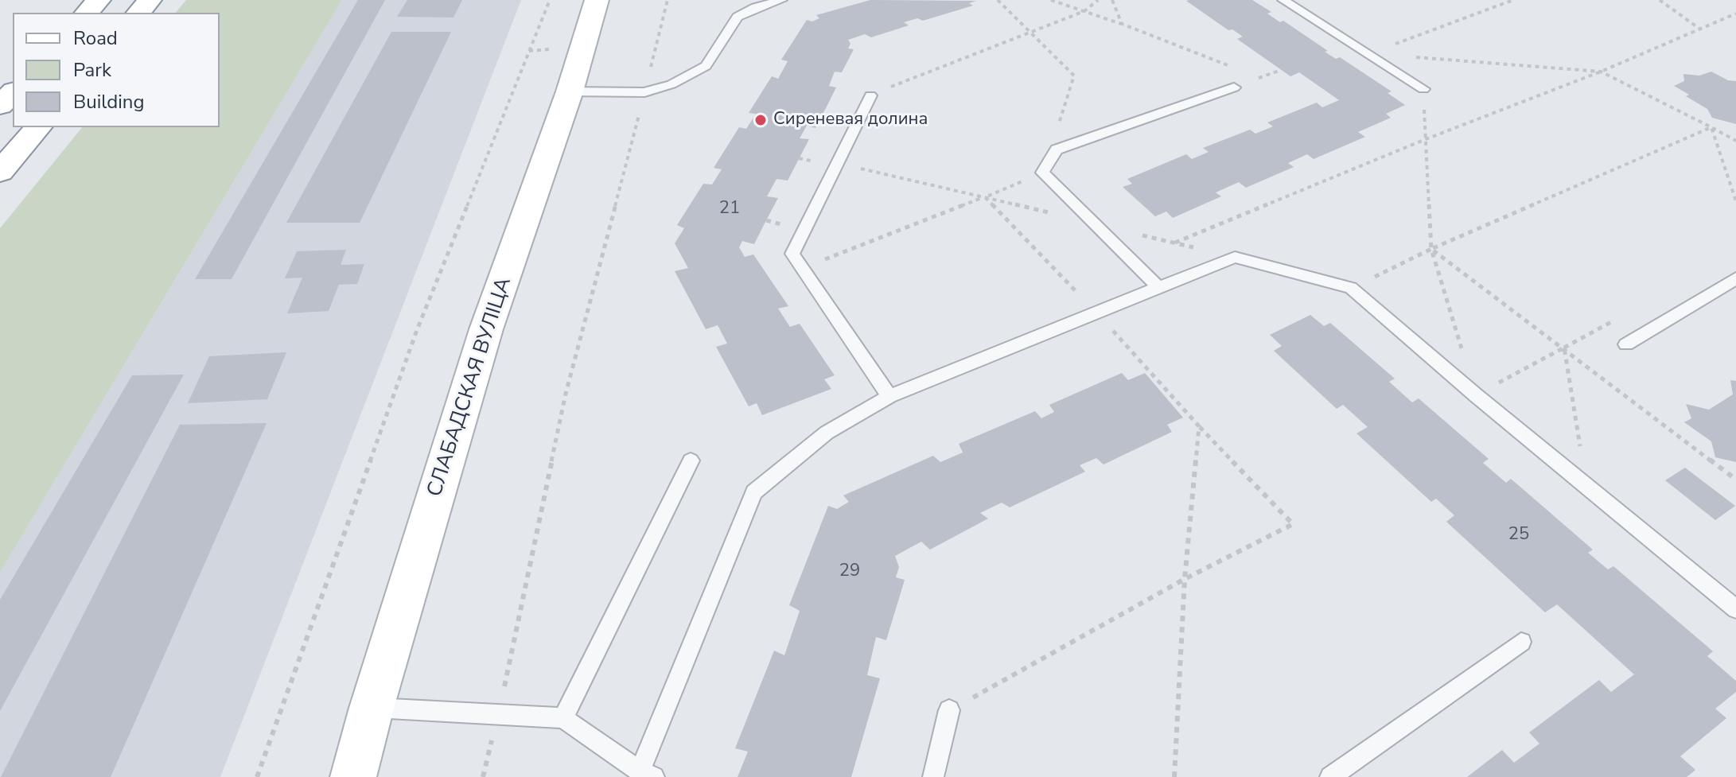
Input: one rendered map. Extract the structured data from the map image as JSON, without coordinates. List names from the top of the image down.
{
  "streets": {
    "main road": ["СЛАБАДСКАЯ ВУЛІЦА"]
  },
  "places": ["Сиреневая долина"],
  "house_numbers": ["21", "25", "29"],
  "legend": ["Road", "Park", "Building"]
}
